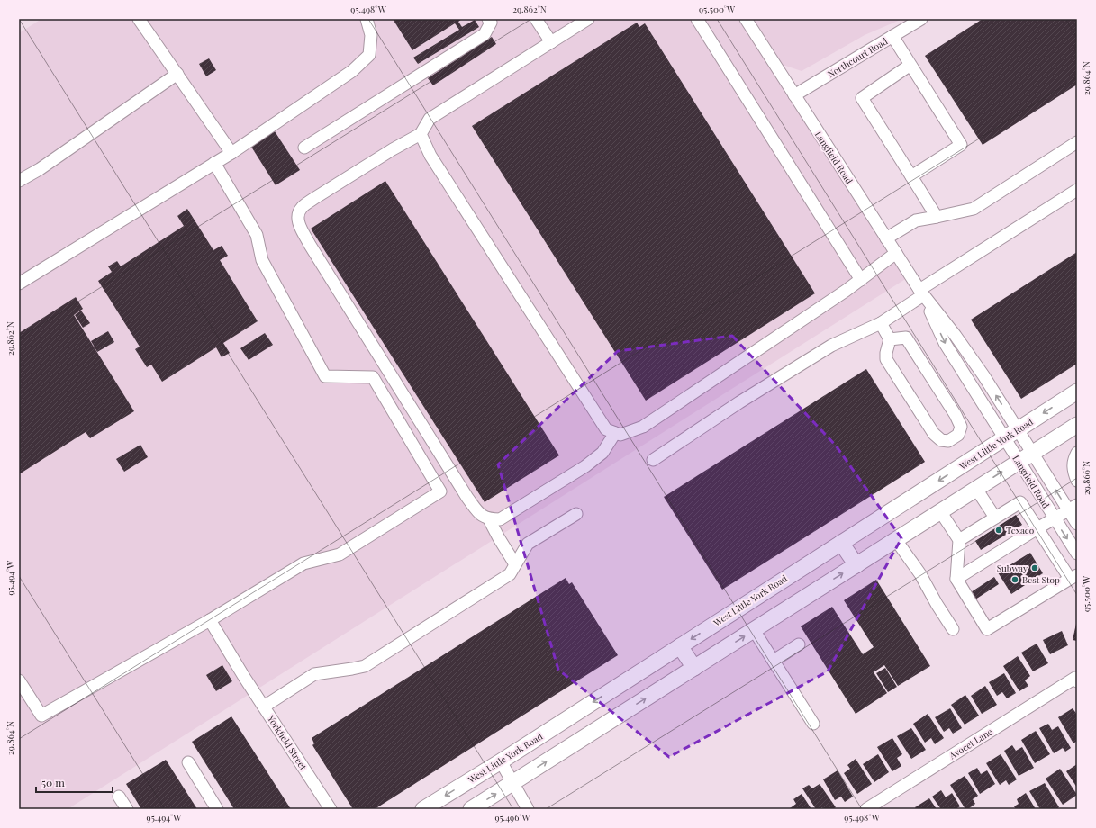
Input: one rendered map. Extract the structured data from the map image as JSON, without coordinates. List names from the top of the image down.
{
  "streets": {
    "main road": ["West Little York Road"],
    "street": [
      "Northcourt Road",
      "Langfield Road",
      "Yorkfield Street",
      "Avocet Lane"
    ]
  },
  "crossings": [
    ["Northcourt Road", "Langfield Road"],
    ["Langfield Road", "West Little York Road"]
  ],
  "places": ["Texaco", "Subway", "Best Stop"],
  "scale_bar": "50 m",
  "coordinates": [
    "95.498°W",
    "29.862°N",
    "95.500°W",
    "29.864°N",
    "29.866°N",
    "95.494°W",
    "95.496°W"
  ]
}
